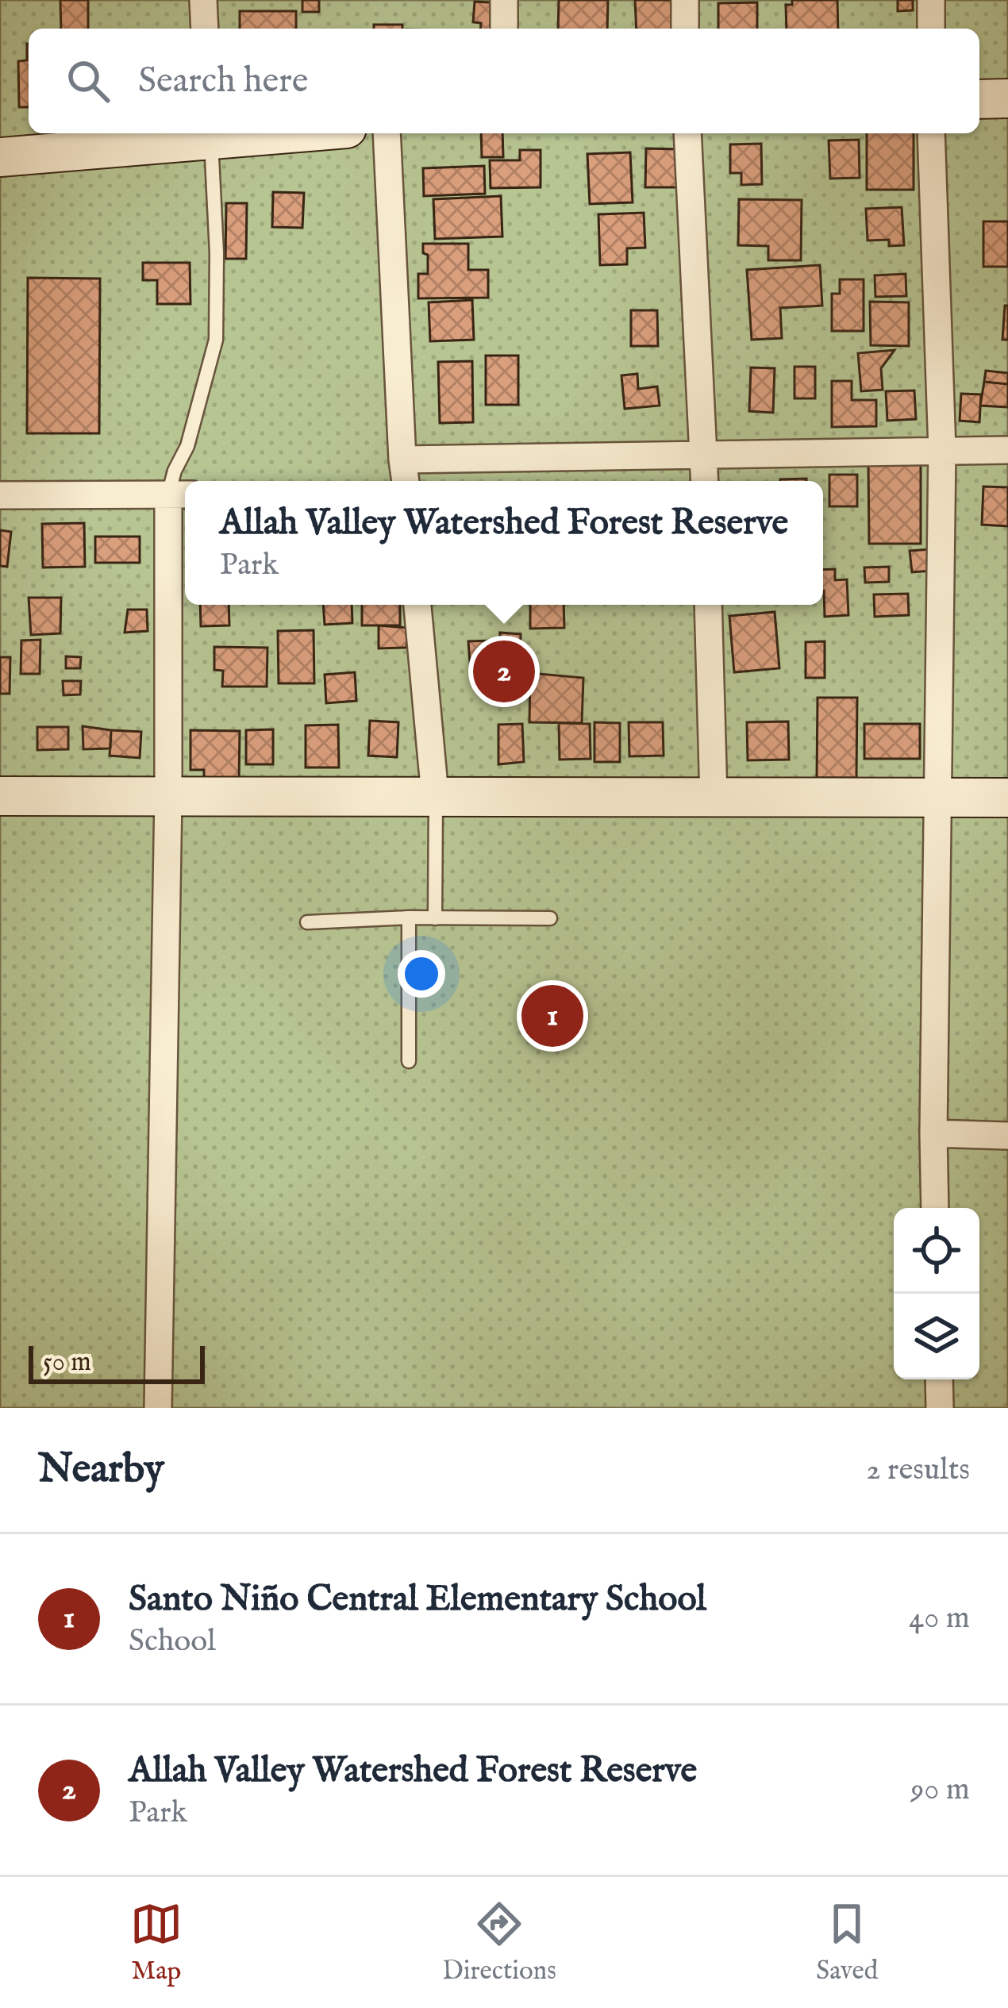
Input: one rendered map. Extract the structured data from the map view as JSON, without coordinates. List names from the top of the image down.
{
  "scale_bar": "50 m",
  "page": {
    "search": "Search here",
    "popup": ["Allah Valley Watershed Forest Reserve", "Park"],
    "pins": ["2", "1"],
    "scale": "50 m",
    "heading": ["Nearby", "2 results"],
    "list": [
      {
        "mark": "1",
        "name": "Santo Niño Central Elementary School",
        "note": "School",
        "value": "40 m"
      },
      {
        "mark": "2",
        "name": "Allah Valley Watershed Forest Reserve",
        "note": "Park",
        "value": "90 m"
      }
    ],
    "nav": ["Map", "Directions", "Saved"]
  }
}
